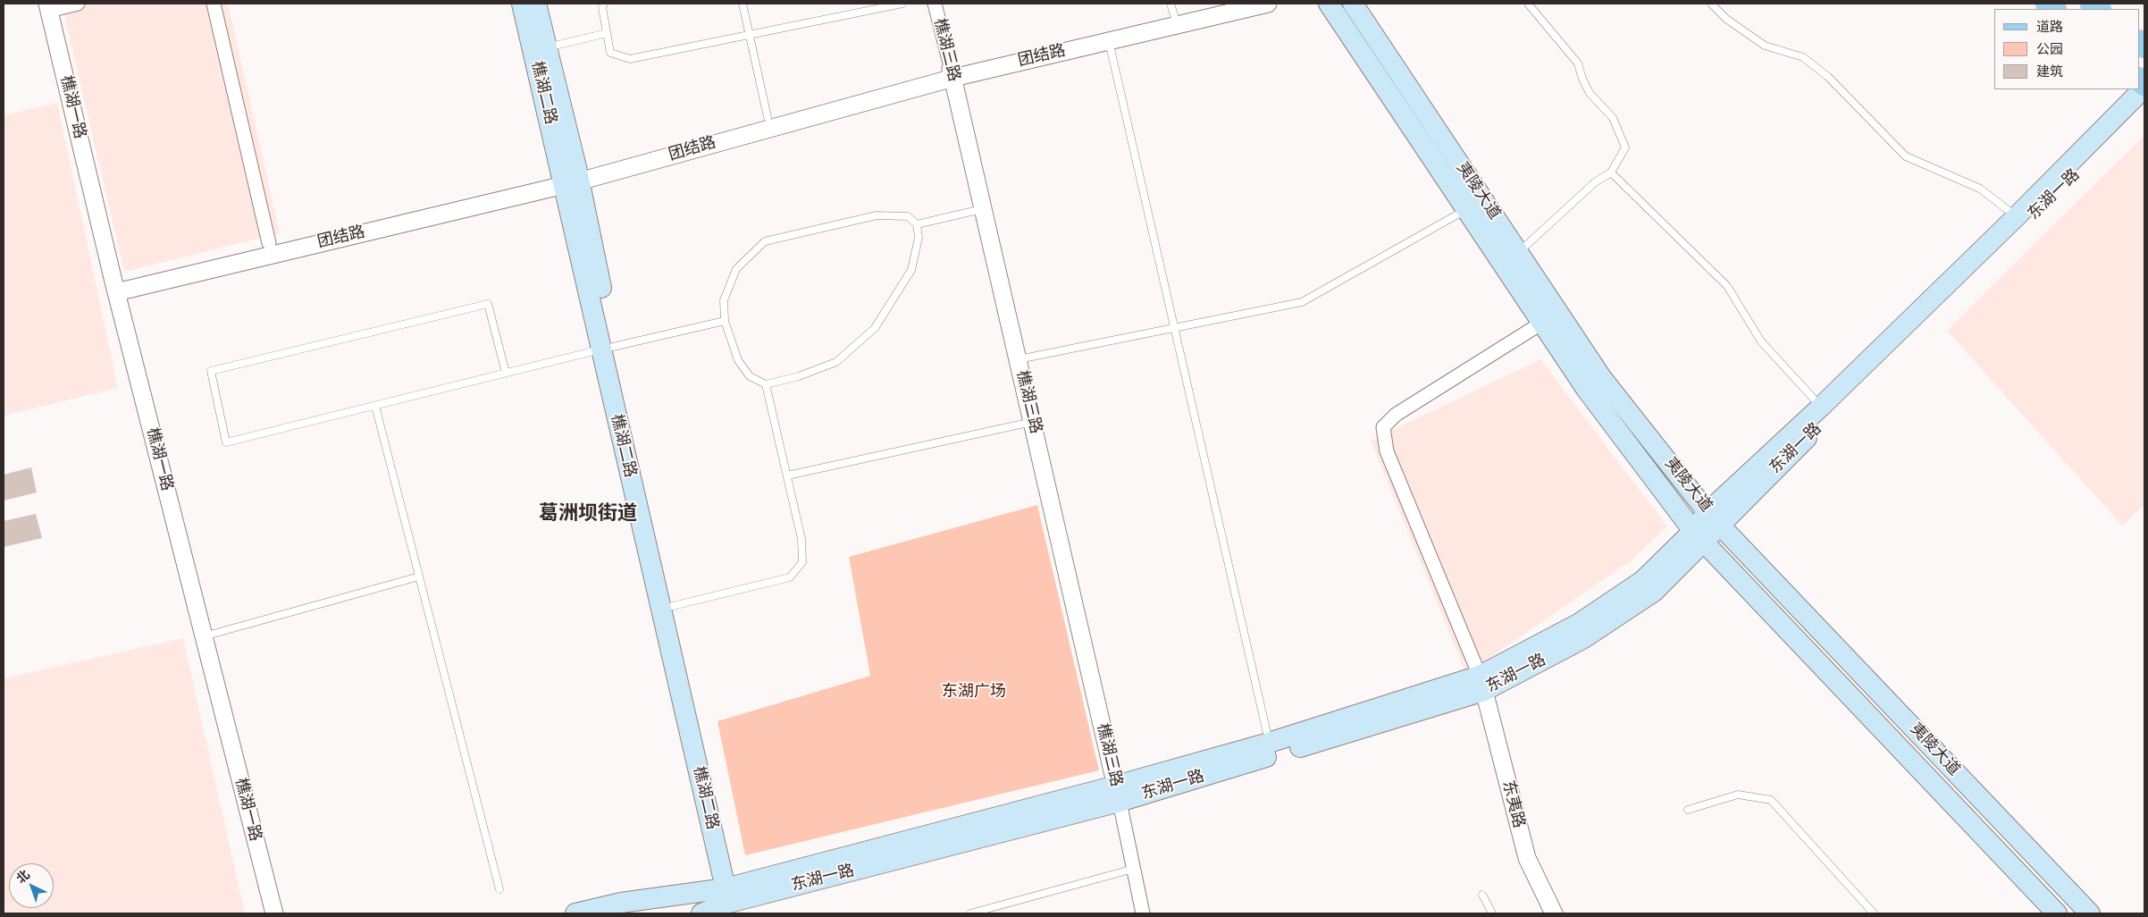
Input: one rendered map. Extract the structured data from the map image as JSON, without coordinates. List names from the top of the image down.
{
  "streets": {
    "main road": ["樵湖二路", "夷陵大道", "东湖一路"],
    "street": [
      "樵湖三路",
      "团结路",
      "樵湖一路",
      "东夷路"
    ]
  },
  "crossings": [
    ["樵湖三路", "团结路"],
    ["樵湖三路", "东湖一路"],
    ["团结路", "樵湖二路"],
    ["团结路", "樵湖一路"],
    ["夷陵大道", "东湖一路"],
    ["东湖一路", "东夷路"]
  ],
  "districts": ["葛洲坝街道"],
  "parks": ["东湖广场"],
  "legend": ["道路", "公园", "建筑"],
  "north": "top left"
}
